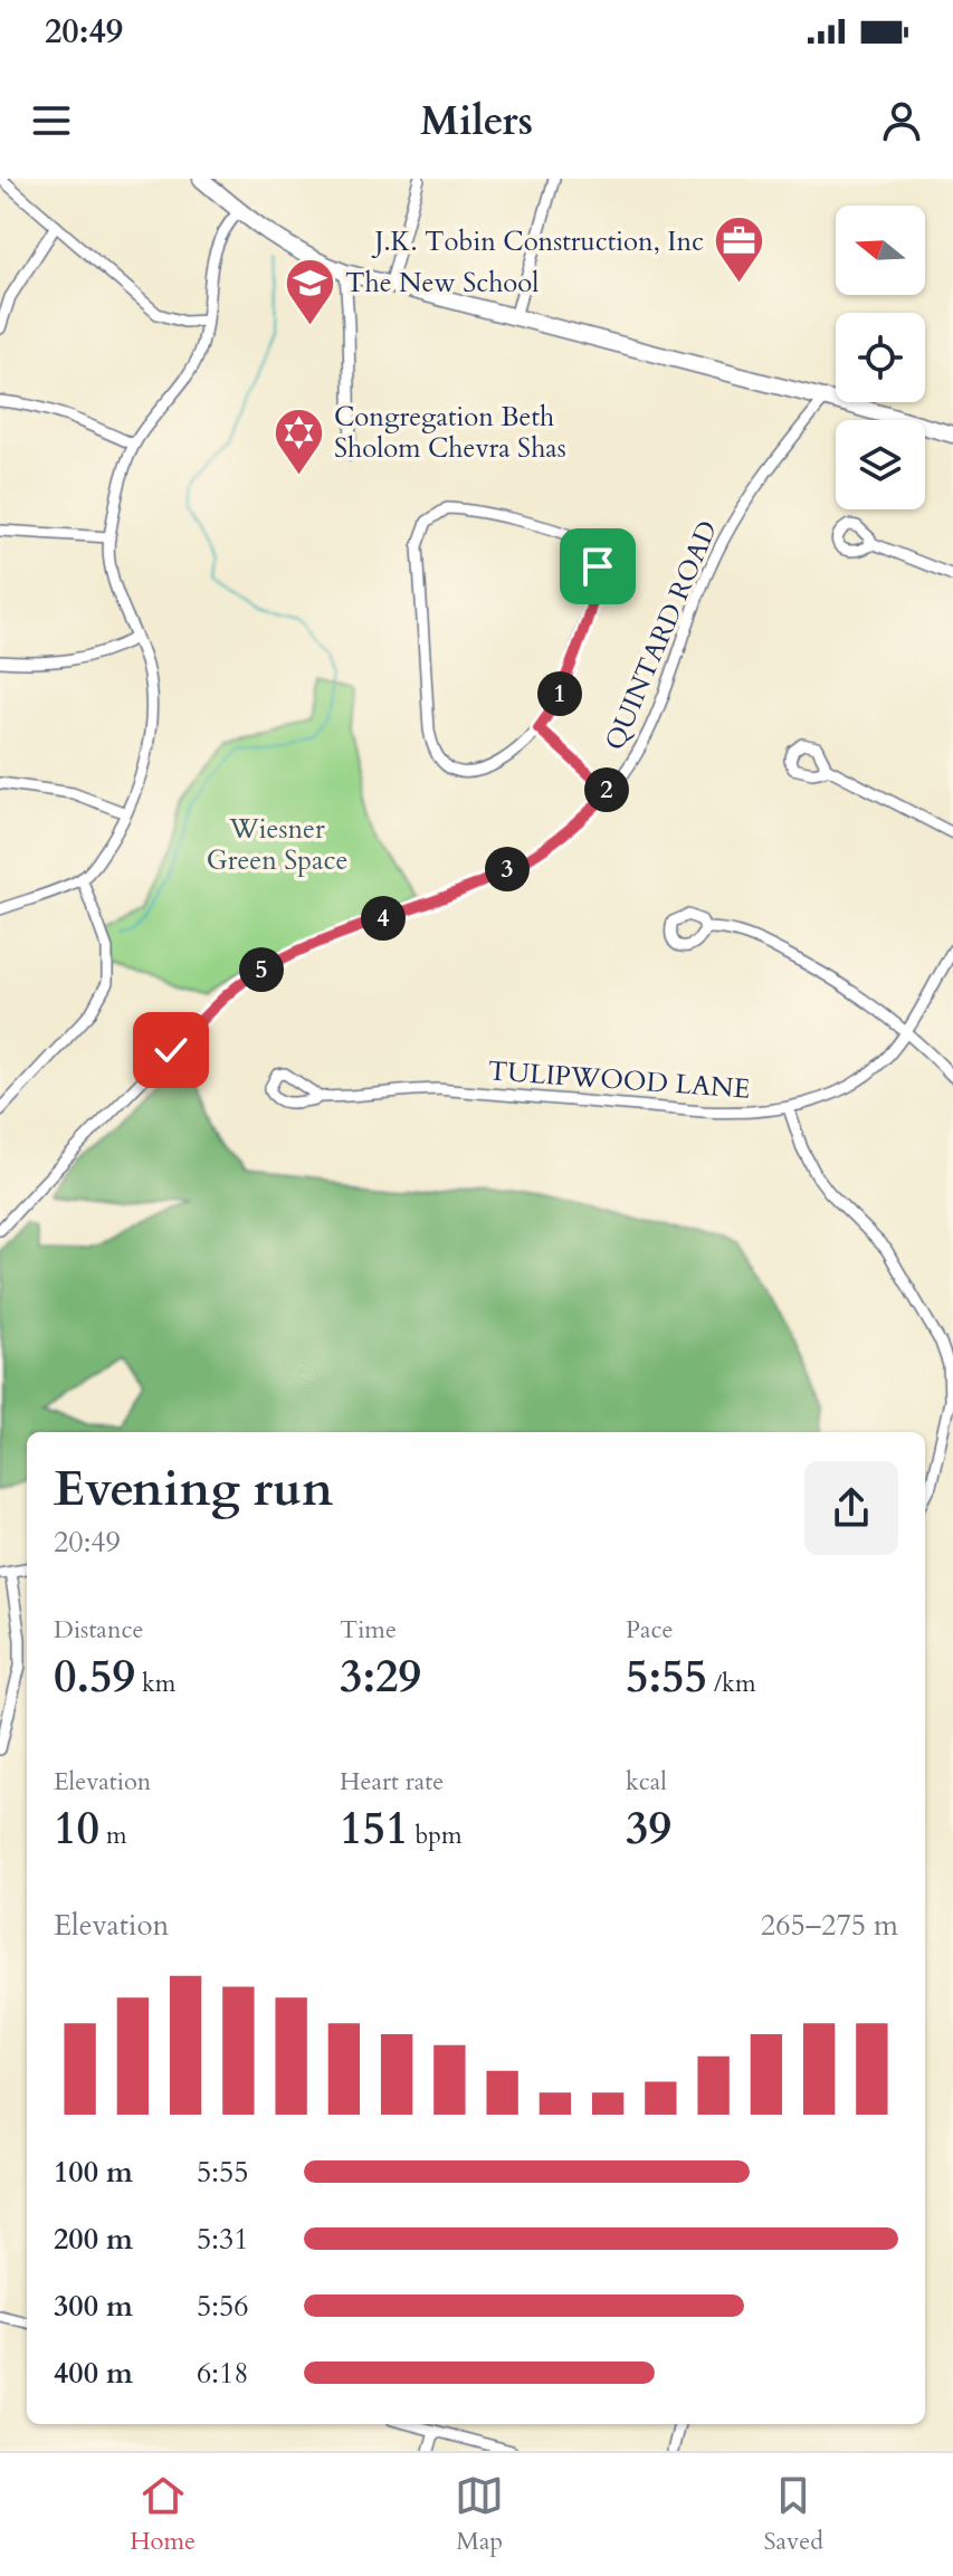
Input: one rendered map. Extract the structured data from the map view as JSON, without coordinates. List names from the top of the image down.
{
  "streets": {
    "street": ["QUINTARD ROAD", "TULIPWOOD LANE"]
  },
  "parks": ["Wiesner Green Space"],
  "places": {
    "office": ["J.K. Tobin Construction, Inc"],
    "school or university": ["The New School"],
    "synagogue": ["Congregation Beth Sholom Chevra Shas"]
  },
  "north": "left",
  "page": {
    "status": "20:49",
    "header": "Milers",
    "pins": [
      "1",
      "2",
      "3",
      "4",
      "5"
    ],
    "heading": ["Evening run", "20:49"],
    "stats": [
      ["Distance", "0.59 km"],
      ["Time", "3:29"],
      ["Pace", "5:55 /km"],
      ["Elevation", "10 m"],
      ["Heart rate", "151 bpm"],
      ["kcal", "39"]
    ],
    "chart": ["Elevation", "265–275 m"],
    "list": [
      {
        "name": "100 m",
        "note": "5:55"
      },
      {
        "name": "200 m",
        "note": "5:31"
      },
      {
        "name": "300 m",
        "note": "5:56"
      },
      {
        "name": "400 m",
        "note": "6:18"
      }
    ],
    "tabs": ["Home", "Map", "Saved"]
  }
}
